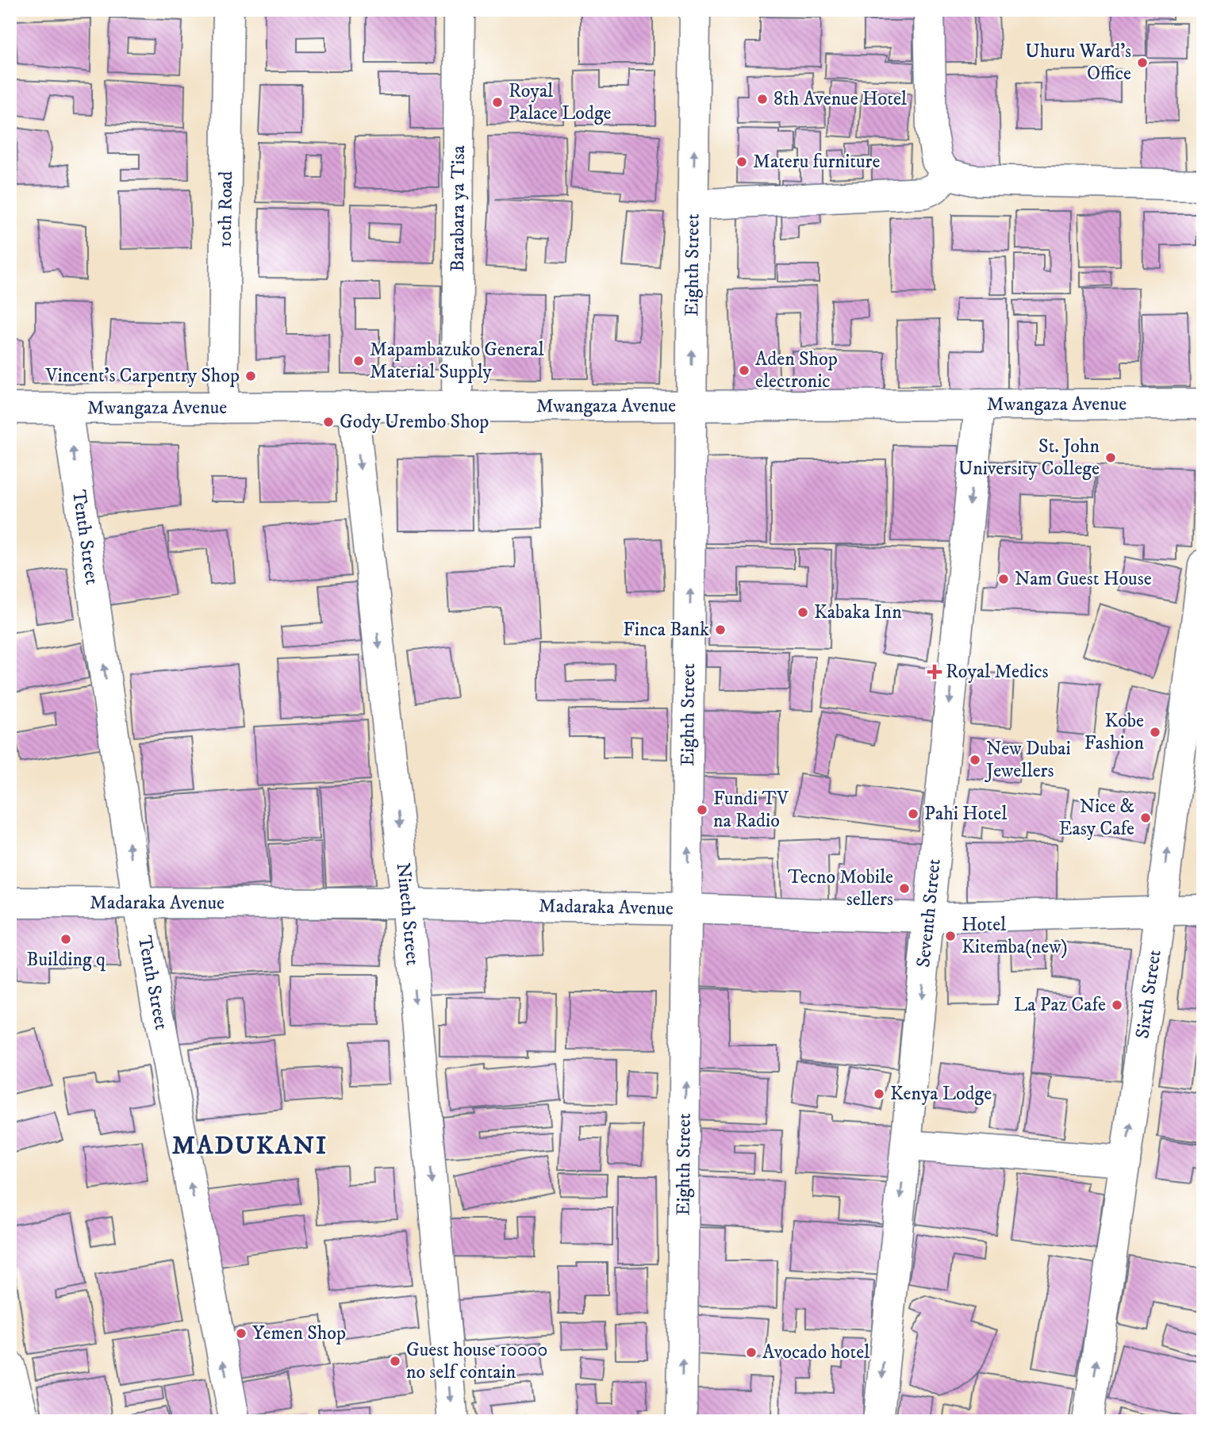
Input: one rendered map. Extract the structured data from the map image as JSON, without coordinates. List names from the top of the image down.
{
  "streets": {
    "street": [
      "10th Road",
      "Barabara ya Tisa",
      "Eighth Street",
      "Mwangaza Avenue",
      "Tenth Street",
      "Madaraka Avenue",
      "Seventh Street",
      "Nineth Street",
      "Sixth Street"
    ]
  },
  "crossings": [
    ["10th Road", "Mwangaza Avenue"],
    ["Barabara ya Tisa", "Mwangaza Avenue"],
    ["Eighth Street", "Mwangaza Avenue"],
    ["Eighth Street", "Madaraka Avenue"],
    ["Mwangaza Avenue", "Tenth Street"],
    ["Mwangaza Avenue", "Seventh Street"],
    ["Mwangaza Avenue", "Nineth Street"],
    ["Tenth Street", "Madaraka Avenue"],
    ["Madaraka Avenue", "Seventh Street"],
    ["Madaraka Avenue", "Nineth Street"],
    ["Madaraka Avenue", "Sixth Street"]
  ],
  "one_way": [
    "Eighth Street",
    "Tenth Street",
    "Seventh Street",
    "Nineth Street",
    "Sixth Street"
  ],
  "districts": ["MADUKANI"],
  "places": {
    "other": [
      "Uhuru Ward's Office",
      "8th Avenue Hotel",
      "Royal Palace Lodge",
      "Materu furniture",
      "Mapambazuko General Material Supply",
      "Aden Shop electronic",
      "Vincent's Carpentry Shop",
      "Gody Urembo Shop",
      "St. John University College",
      "Nam Guest House",
      "Kabaka Inn",
      "Finca Bank",
      "Kobe Fashion",
      "New Dubai Jewellers",
      "Fundi TV na Radio",
      "Pahi Hotel",
      "Nice & Easy Cafe",
      "Tecno Mobile sellers",
      "Hotel Kitemba(new)",
      "Building q",
      "La Paz Cafe",
      "Kenya Lodge",
      "Yemen Shop",
      "Avocado hotel",
      "Guest house 10000 no self contain"
    ],
    "health": ["Royal Medics"]
  }
}
